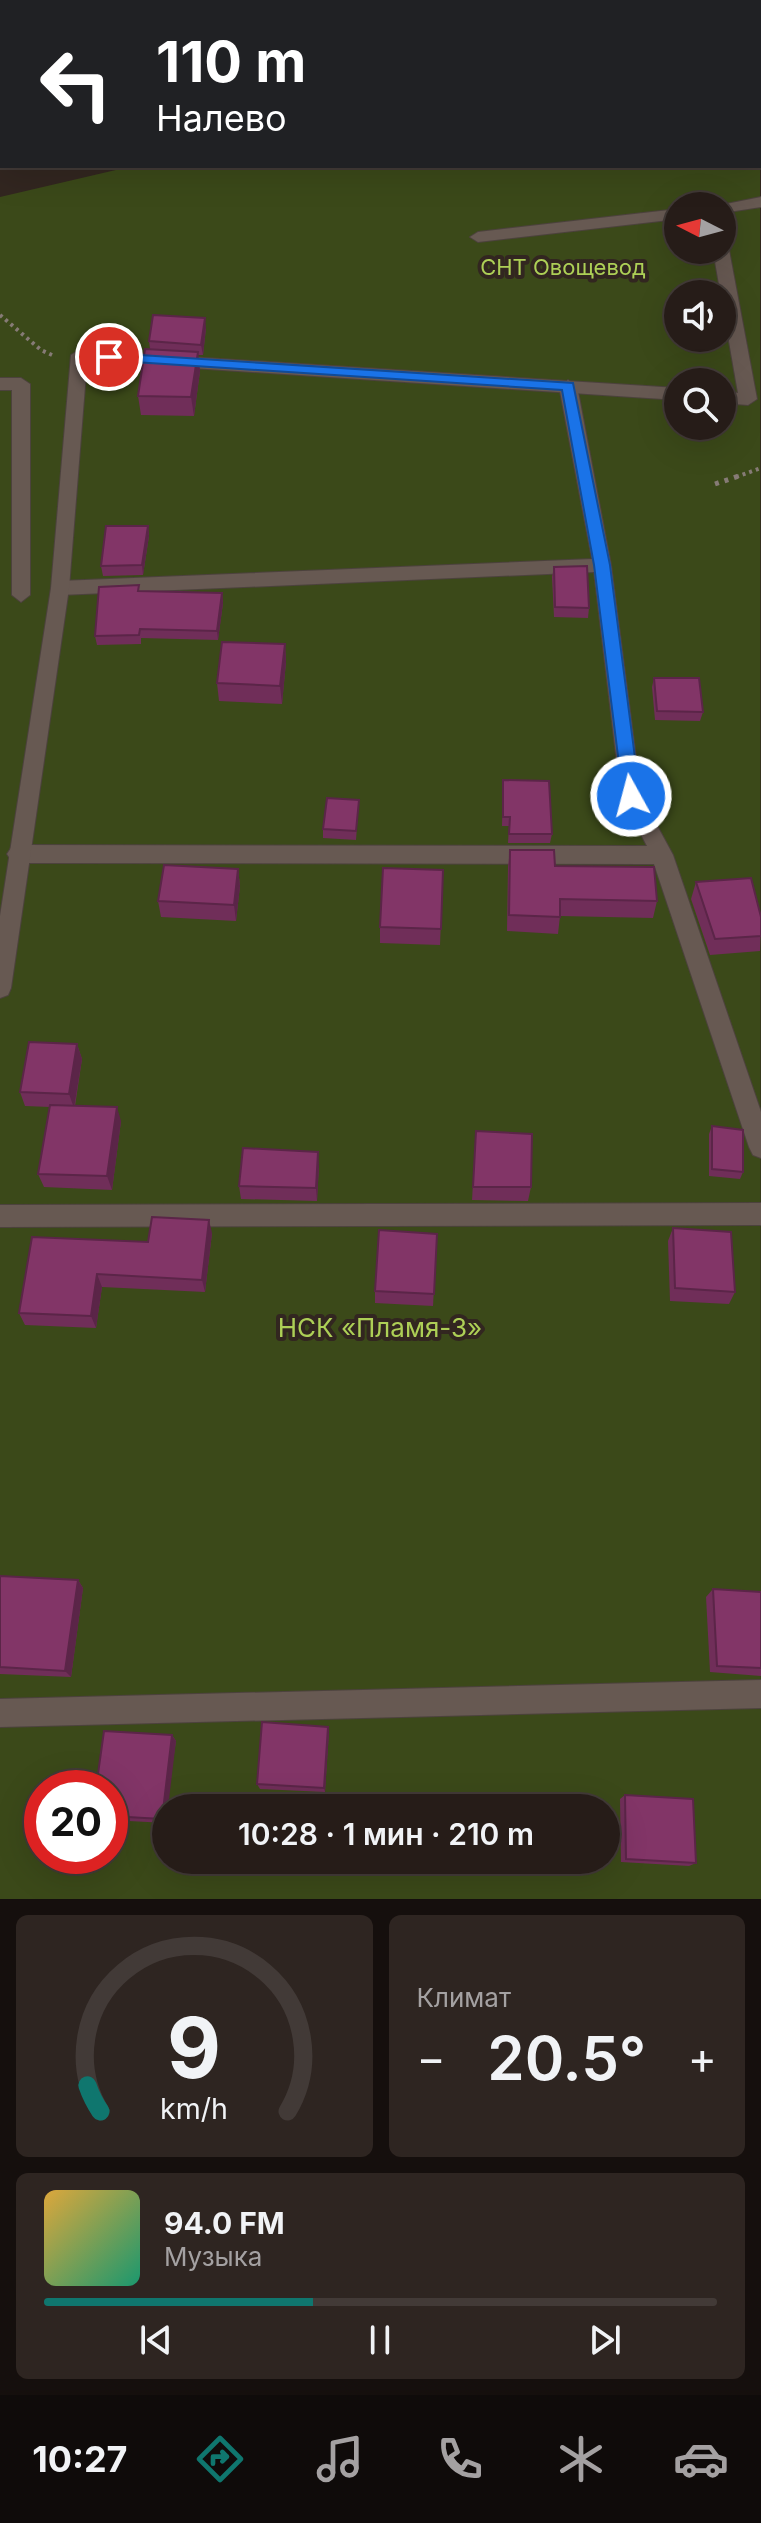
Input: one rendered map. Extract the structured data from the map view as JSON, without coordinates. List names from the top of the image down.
{
  "parks": ["СНТ Овощевод", "НСК «Пламя-3»"],
  "north": "left",
  "page": {
    "turn": ["110 m", "Налево"],
    "limit": "20",
    "trip": "10:28 · 1 мин · 210 m",
    "tile": "Климат",
    "heat": ["−", "20.5°", "+"],
    "song": ["94.0 FM", "Музыка"],
    "tabs": "10:27",
    "gauge": ["9", "km/h"]
  }
}
